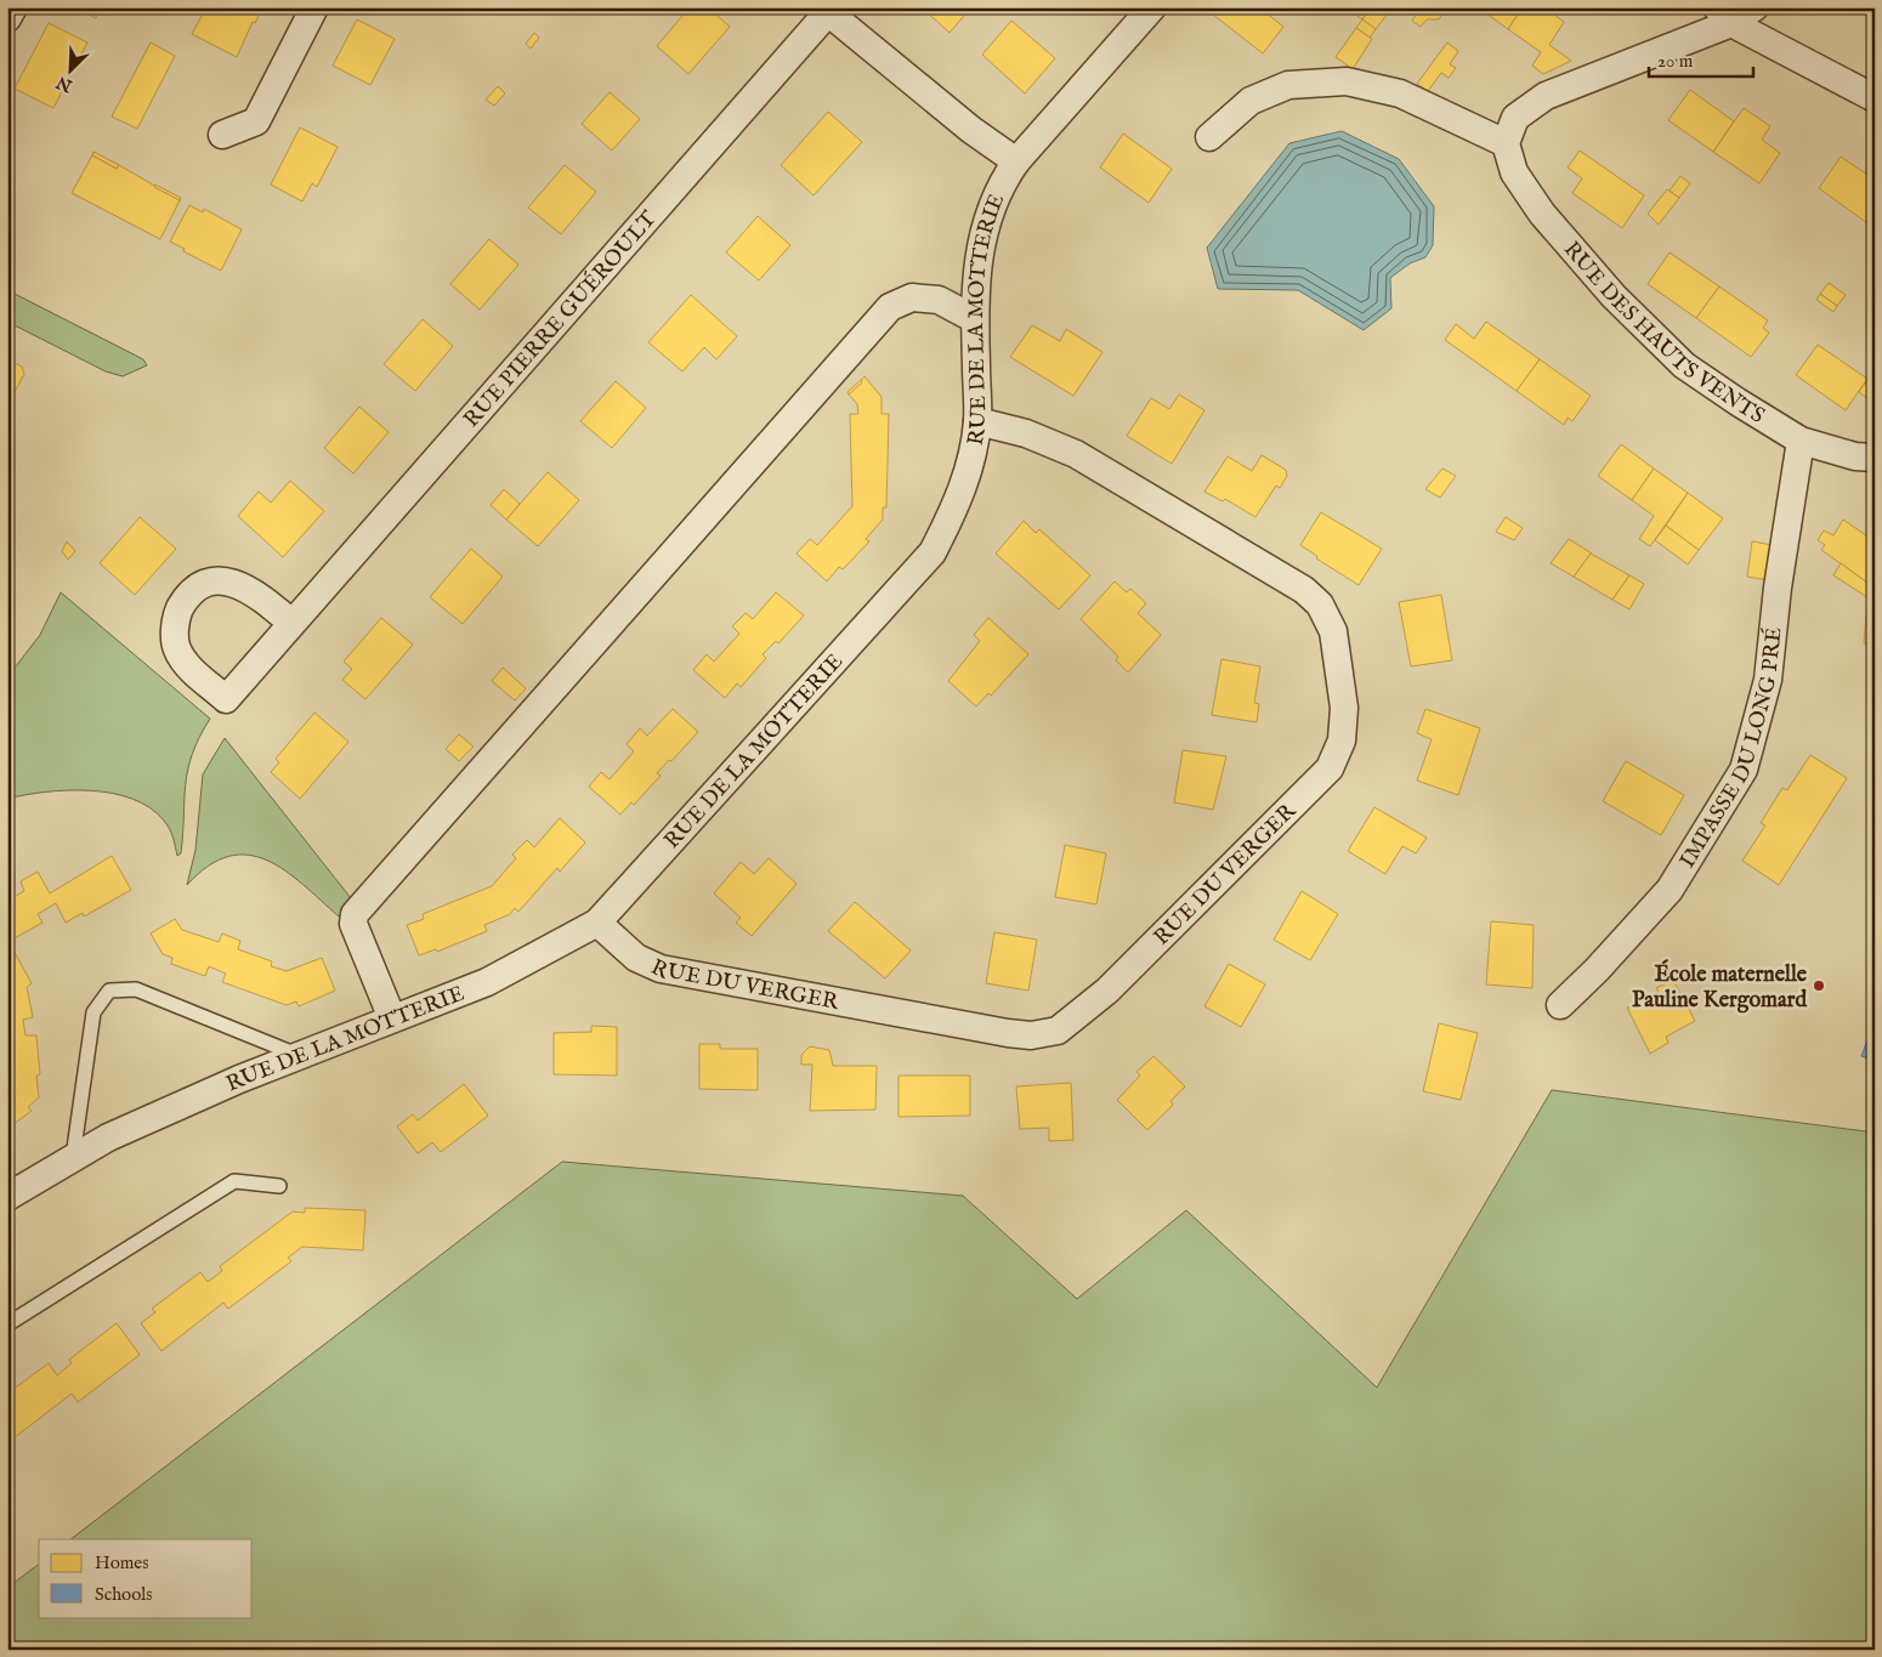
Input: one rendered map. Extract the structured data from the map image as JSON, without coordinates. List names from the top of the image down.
{
  "streets": {
    "street": [
      "RUE PIERRE GUÉROULT",
      "RUE DE LA MOTTERIE",
      "RUE DES HAUTS VENTS",
      "IMPASSE DU LONG PRÉ",
      "RUE DU VERGER"
    ]
  },
  "crossings": [
    ["RUE PIERRE GUÉROULT", "RUE DE LA MOTTERIE"],
    ["RUE DE LA MOTTERIE", "RUE DU VERGER"],
    ["RUE DES HAUTS VENTS", "IMPASSE DU LONG PRÉ"]
  ],
  "places": ["École maternelle Pauline Kergomard"],
  "legend": ["Homes", "Schools"],
  "scale_bar": "20 m",
  "north": "bottom left"
}
